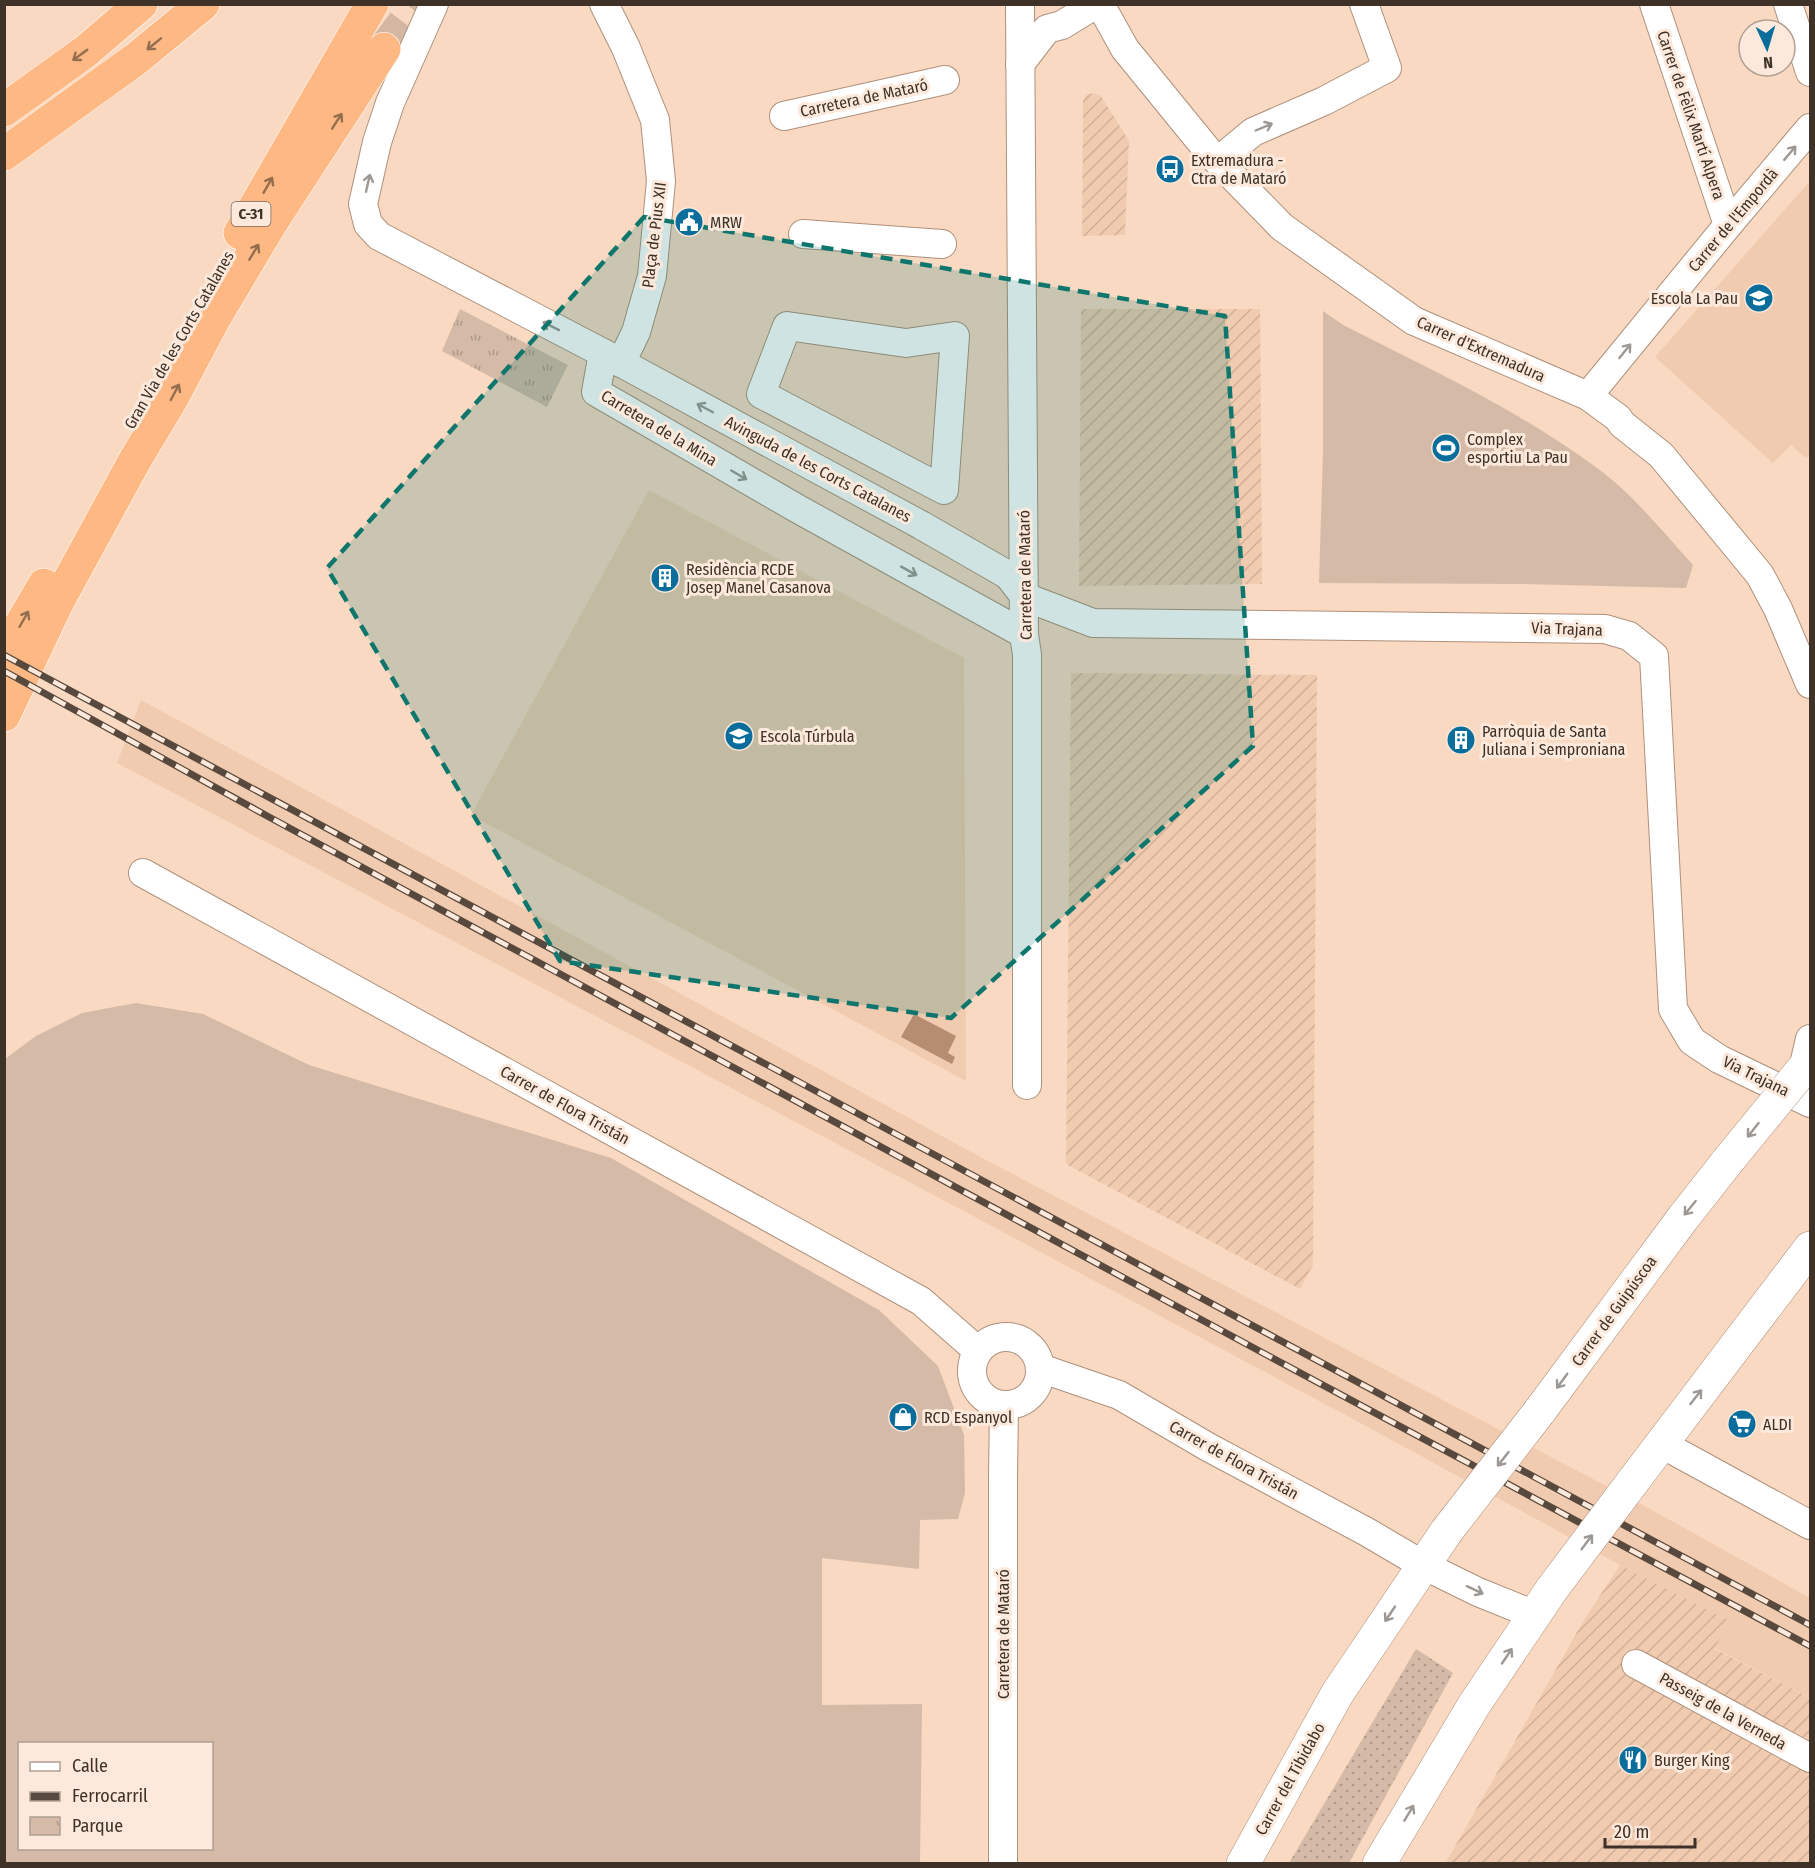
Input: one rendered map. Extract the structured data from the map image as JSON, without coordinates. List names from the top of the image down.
{
  "streets": {
    "highway": ["C-31", "Gran Via de les Corts Catalanes"],
    "main road": ["Carrer de Guipúscoa", "Carrer del Tibidabo"],
    "street": [
      "Carretera de Mataró",
      "Carrer de Fèlix Martí Alpera",
      "Carrer de l'Empordà",
      "Plaça de Pius XII",
      "Carrer d'Extremadura",
      "Carretera de la Mina",
      "Avinguda de les Corts Catalanes",
      "Via Trajana",
      "Carrer de Flora Tristán",
      "Passeig de la Verneda"
    ]
  },
  "crossings": [
    ["Carretera de Mataró", "Carretera de la Mina"],
    ["Carretera de Mataró", "Avinguda de les Corts Catalanes"],
    ["Carretera de Mataró", "Via Trajana"],
    ["Carretera de Mataró", "Carrer de Flora Tristán"],
    ["Carrer de Fèlix Martí Alpera", "Carrer de l'Empordà"],
    ["Carrer de l'Empordà", "Carrer d'Extremadura"],
    ["Plaça de Pius XII", "Carretera de la Mina"],
    ["Plaça de Pius XII", "Avinguda de les Corts Catalanes"],
    ["Carretera de la Mina", "Avinguda de les Corts Catalanes"],
    ["Avinguda de les Corts Catalanes", "Via Trajana"],
    ["Carrer de Flora Tristán", "Carrer de Guipúscoa"],
    ["Carrer de Guipúscoa", "Carrer del Tibidabo"]
  ],
  "one_way": ["Carrer de l'Empordà", "Carretera de la Mina"],
  "places": {
    "bus stop": ["Extremadura - Ctra de Mataró"],
    "public building": ["MRW"],
    "school or university": ["Escola La Pau", "Escola Túrbula"],
    "sports": ["Complex esportiu La Pau"],
    "building": ["Residència RCDE Josep Manel Casanova", "Parròquia de Santa Juliana i Semproniana"],
    "shop": ["RCD Espanyol"],
    "supermarket": ["ALDI"],
    "restaurant": ["Burger King"]
  },
  "legend": ["Calle", "Ferrocarril", "Parque"],
  "scale_bar": "20 m",
  "north": "bottom"
}
